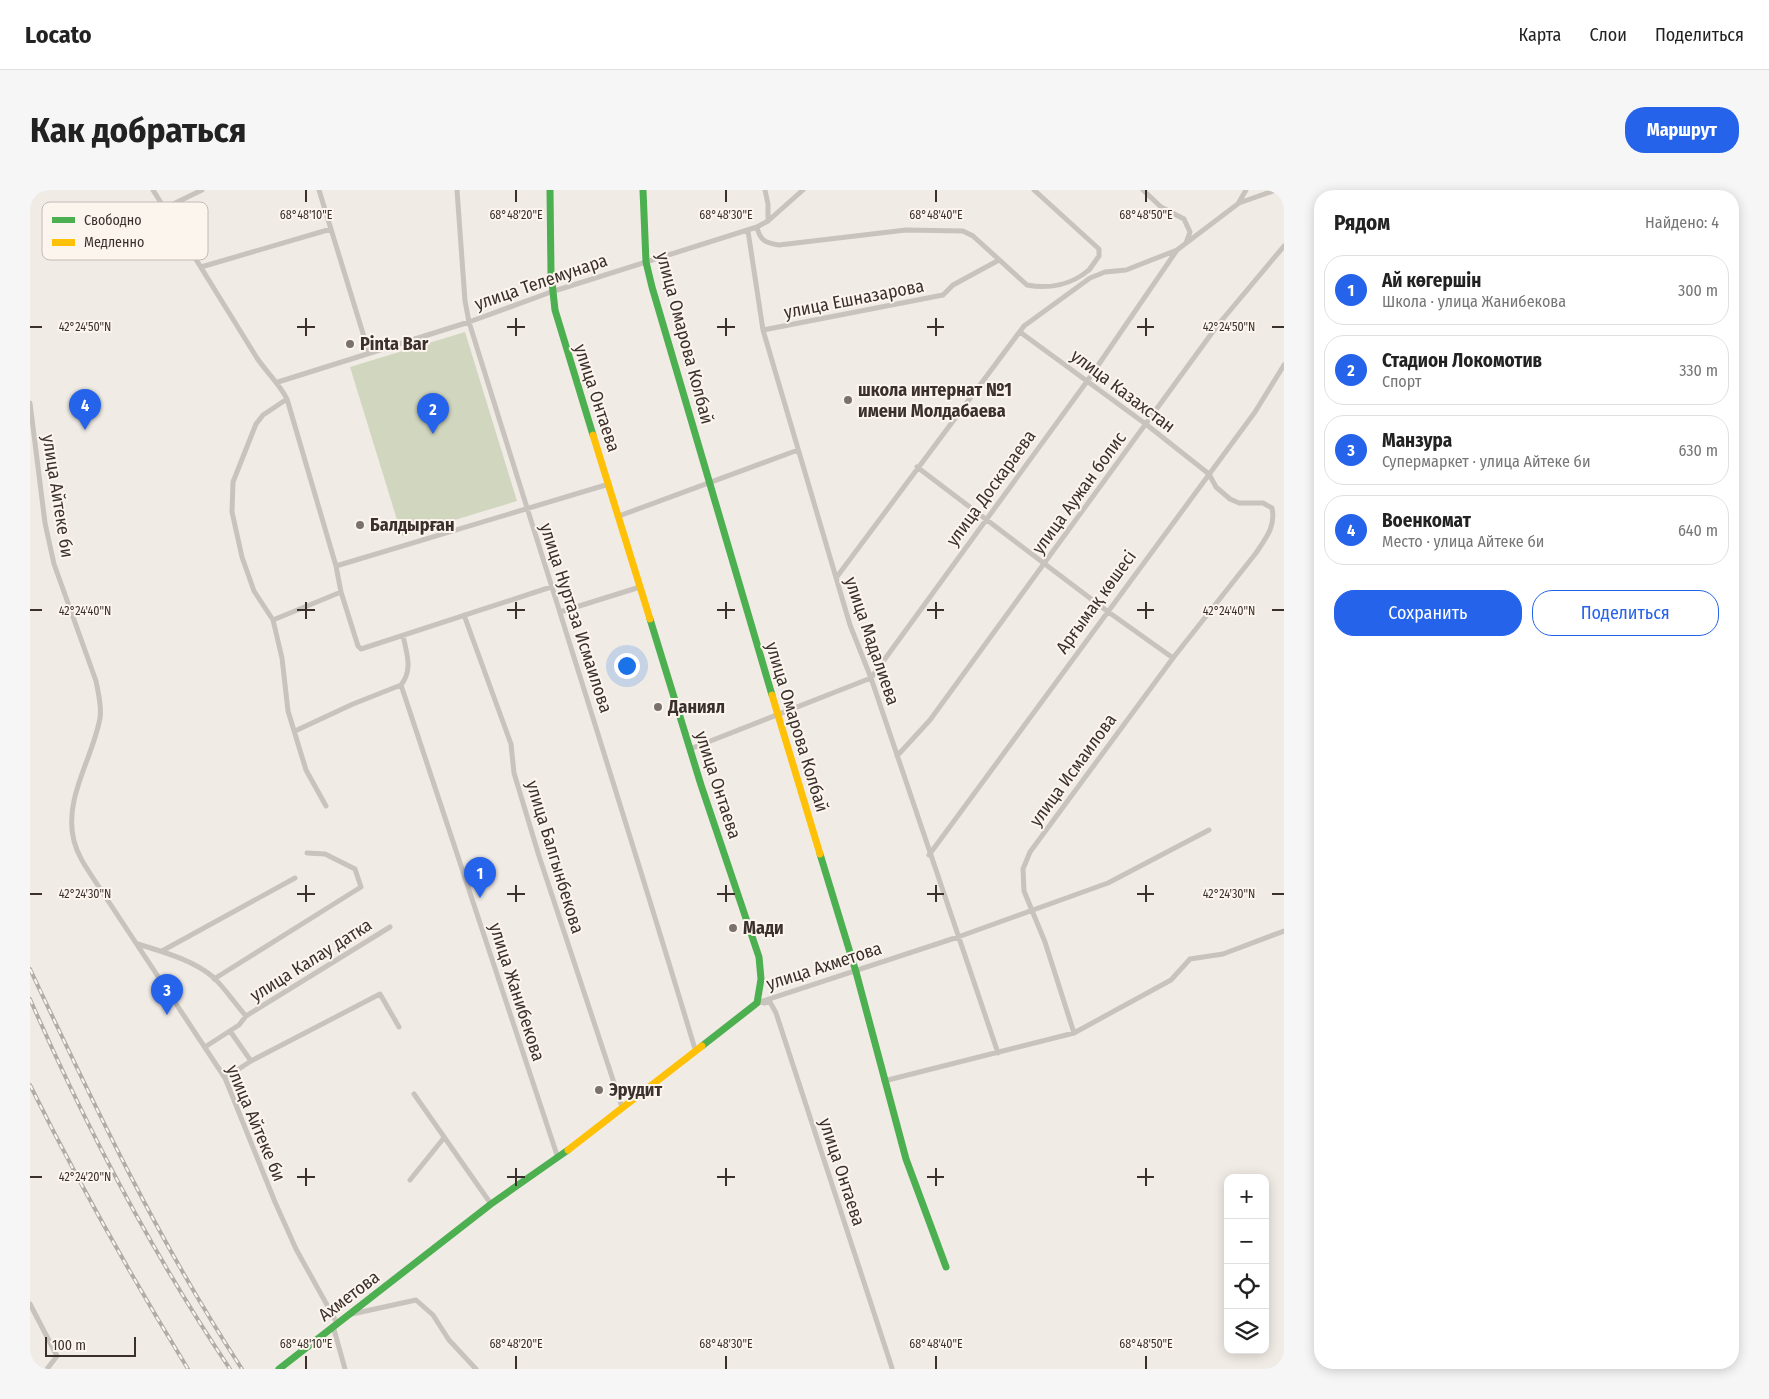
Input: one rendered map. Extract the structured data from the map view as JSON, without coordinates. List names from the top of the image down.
{
  "streets": {
    "main road": [
      "улица Омарова Колбай",
      "улица Онтаева",
      "улица Ахметова",
      "Ахметова"
    ],
    "street": [
      "улица Телемунара",
      "улица Ешназарова",
      "улица Казахстан",
      "улица Доскараева",
      "улица Аужан болис",
      "улица Айтеке би",
      "Арғымақ көшесі",
      "улица Нуртаза Исмаилова",
      "улица Мадалиева",
      "улица Исмаилова",
      "улица Балгынбекова",
      "улица Калау датка",
      "улица Жанибекова"
    ]
  },
  "crossings": [
    ["улица Телемунара", "улица Омарова Колбай"],
    ["улица Телемунара", "улица Онтаева"],
    ["улица Телемунара", "улица Нуртаза Исмаилова"],
    ["улица Телемунара", "улица Мадалиева"],
    ["улица Ешназарова", "улица Мадалиева"],
    ["улица Омарова Колбай", "улица Ахметова"],
    ["улица Казахстан", "улица Доскараева"],
    ["улица Казахстан", "улица Аужан болис"],
    ["улица Казахстан", "Арғымақ көшесі"],
    ["улица Казахстан", "улица Исмаилова"],
    ["улица Онтаева", "улица Ахметова"],
    ["улица Доскараева", "улица Мадалиева"],
    ["улица Аужан болис", "улица Мадалиева"],
    ["улица Айтеке би", "улица Калау датка"],
    ["улица Айтеке би", "Ахметова"],
    ["Арғымақ көшесі", "улица Мадалиева"],
    ["улица Нуртаза Исмаилова", "улица Ахметова"],
    ["улица Мадалиева", "улица Ахметова"],
    ["улица Исмаилова", "улица Ахметова"],
    ["улица Балгынбекова", "улица Ахметова"],
    ["улица Ахметова", "улица Жанибекова"],
    ["улица Ахметова", "Ахметова"]
  ],
  "places": [
    "Pinta Bar",
    "школа интернат №1 имени Молдабаева",
    "Балдырған",
    "Даниял",
    "Мади",
    "Эрудит"
  ],
  "legend": ["Свободно", "Медленно"],
  "scale_bar": "100 m",
  "page": {
    "header": "Locato",
    "nav": ["Карта", "Слои", "Поделиться"],
    "buttons": [
      "Маршрут",
      ["Сохранить", "Поделиться"]
    ],
    "title": "Как добраться",
    "heading": ["Рядом", "Найдено: 4"],
    "list": [
      {
        "mark": "1",
        "name": "Ай көгершін",
        "note": "Школа · улица Жанибекова",
        "value": "300 m"
      },
      {
        "mark": "2",
        "name": "Стадион Локомотив",
        "note": "Спорт",
        "value": "330 m"
      },
      {
        "mark": "3",
        "name": "Манзура",
        "note": "Супермаркет · улица Айтеке би",
        "value": "630 m"
      },
      {
        "mark": "4",
        "name": "Военкомат",
        "note": "Место · улица Айтеке би",
        "value": "640 m"
      }
    ],
    "pins": [
      "4",
      "2",
      "1",
      "3"
    ],
    "map_buttons": ["+", "−"],
    "scale": "100 m"
  },
  "coordinates": [
    "68°48'10\"E",
    "68°48'20\"E",
    "68°48'30\"E",
    "68°48'40\"E",
    "68°48'50\"E",
    "42°24'50\"N",
    "42°24'40\"N",
    "42°24'30\"N",
    "42°24'20\"N"
  ]
}
